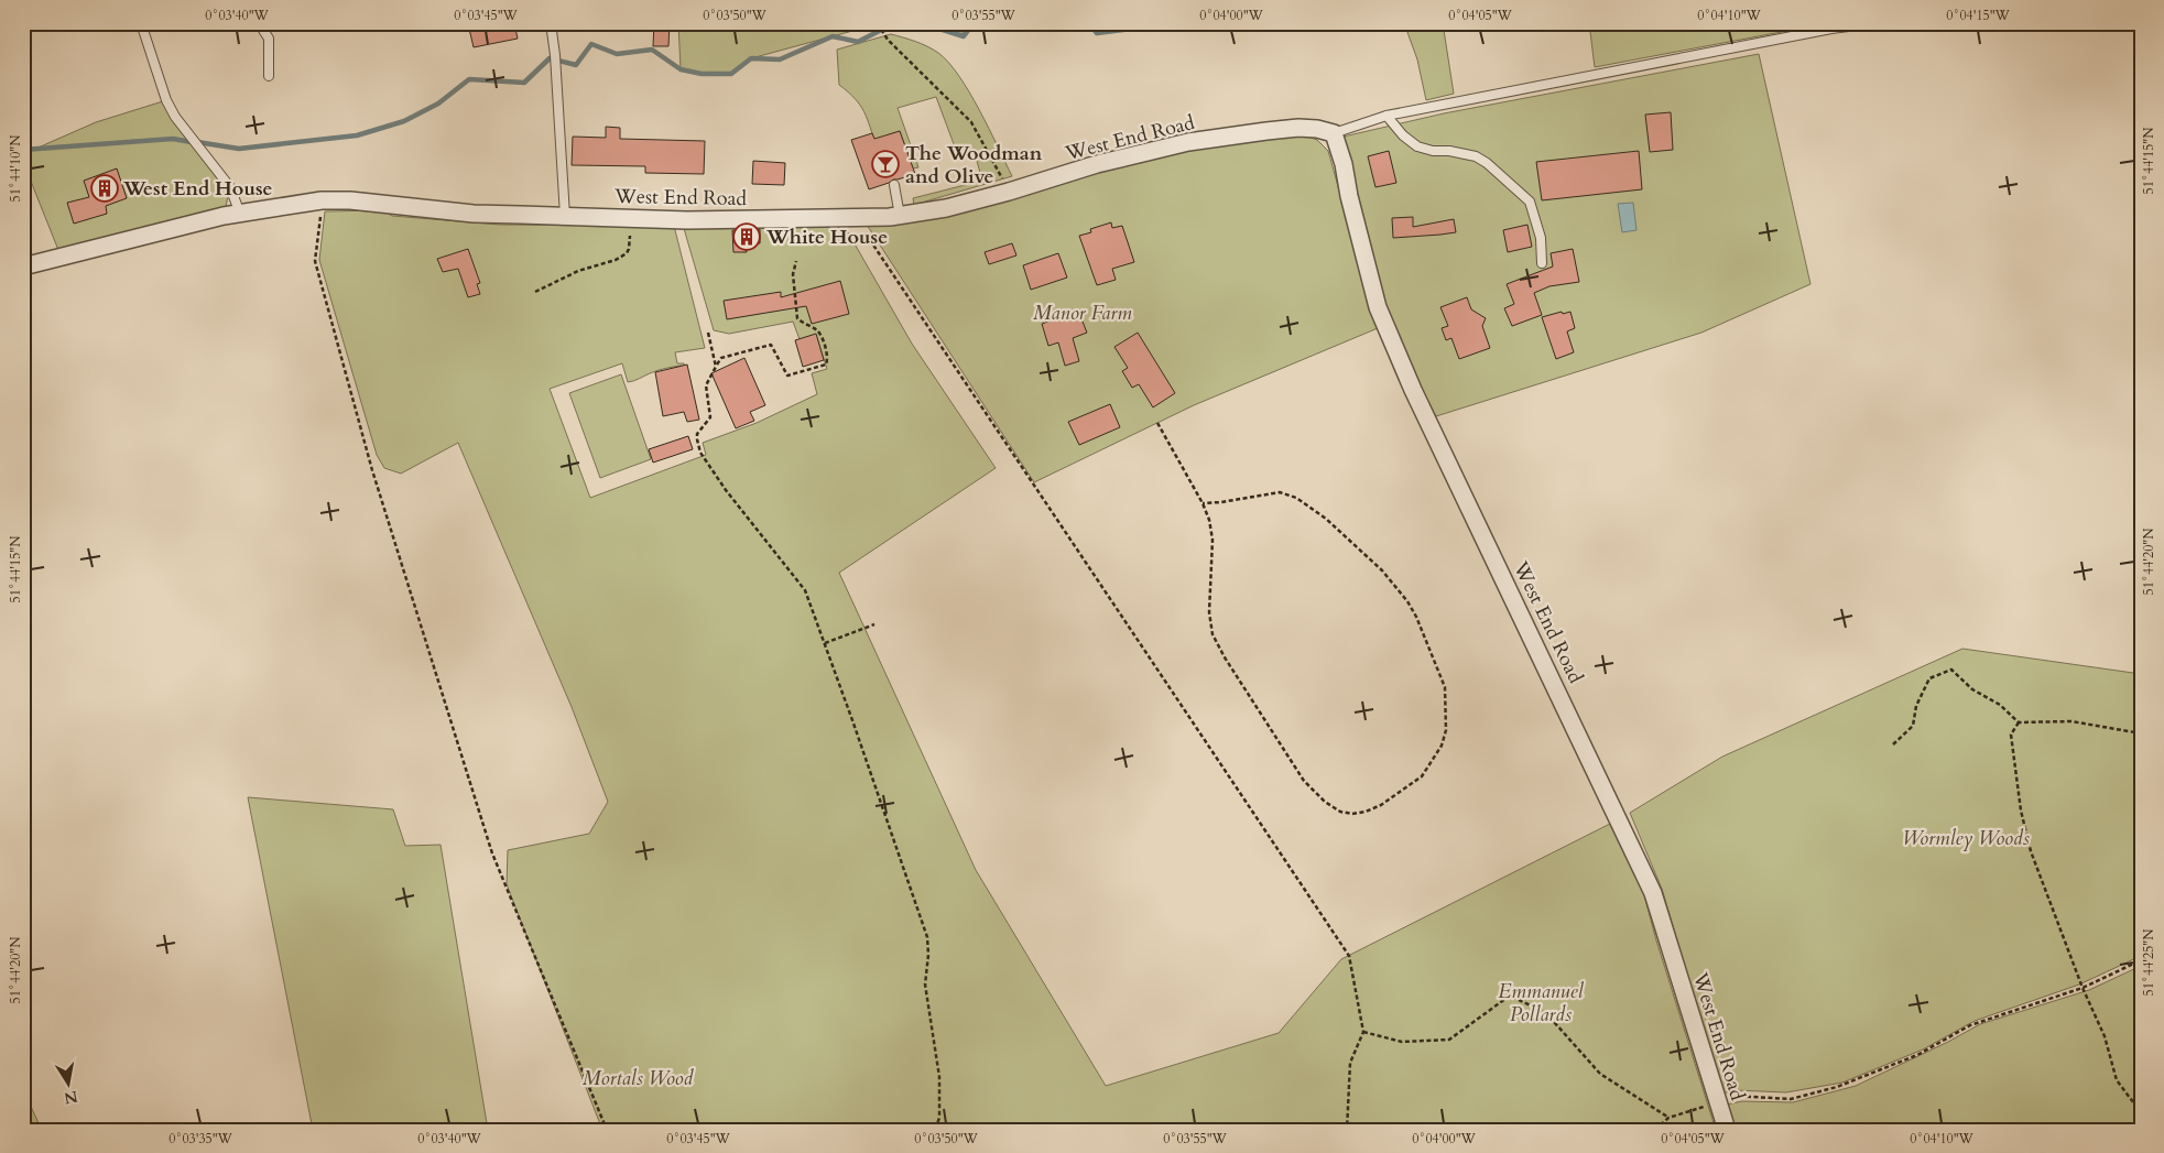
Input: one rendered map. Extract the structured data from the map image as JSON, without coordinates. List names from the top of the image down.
{
  "streets": {
    "street": ["West End Road"]
  },
  "parks": [
    "Manor Farm",
    "Wormley Woods",
    "Emmanuel Pollards",
    "Mortals Wood"
  ],
  "places": {
    "bar": ["The Woodman and Olive"],
    "building": ["West End House", "White House"]
  },
  "north": "bottom",
  "coordinates": [
    "0°03'40\"W",
    "0°03'45\"W",
    "0°03'50\"W",
    "0°03'55\"W",
    "0°04'00\"W",
    "0°04'05\"W",
    "0°04'10\"W",
    "0°04'15\"W",
    "51°44'15\"N",
    "51°44'10\"N",
    "51°44'20\"N",
    "51°44'25\"N",
    "0°03'35\"W"
  ]
}
